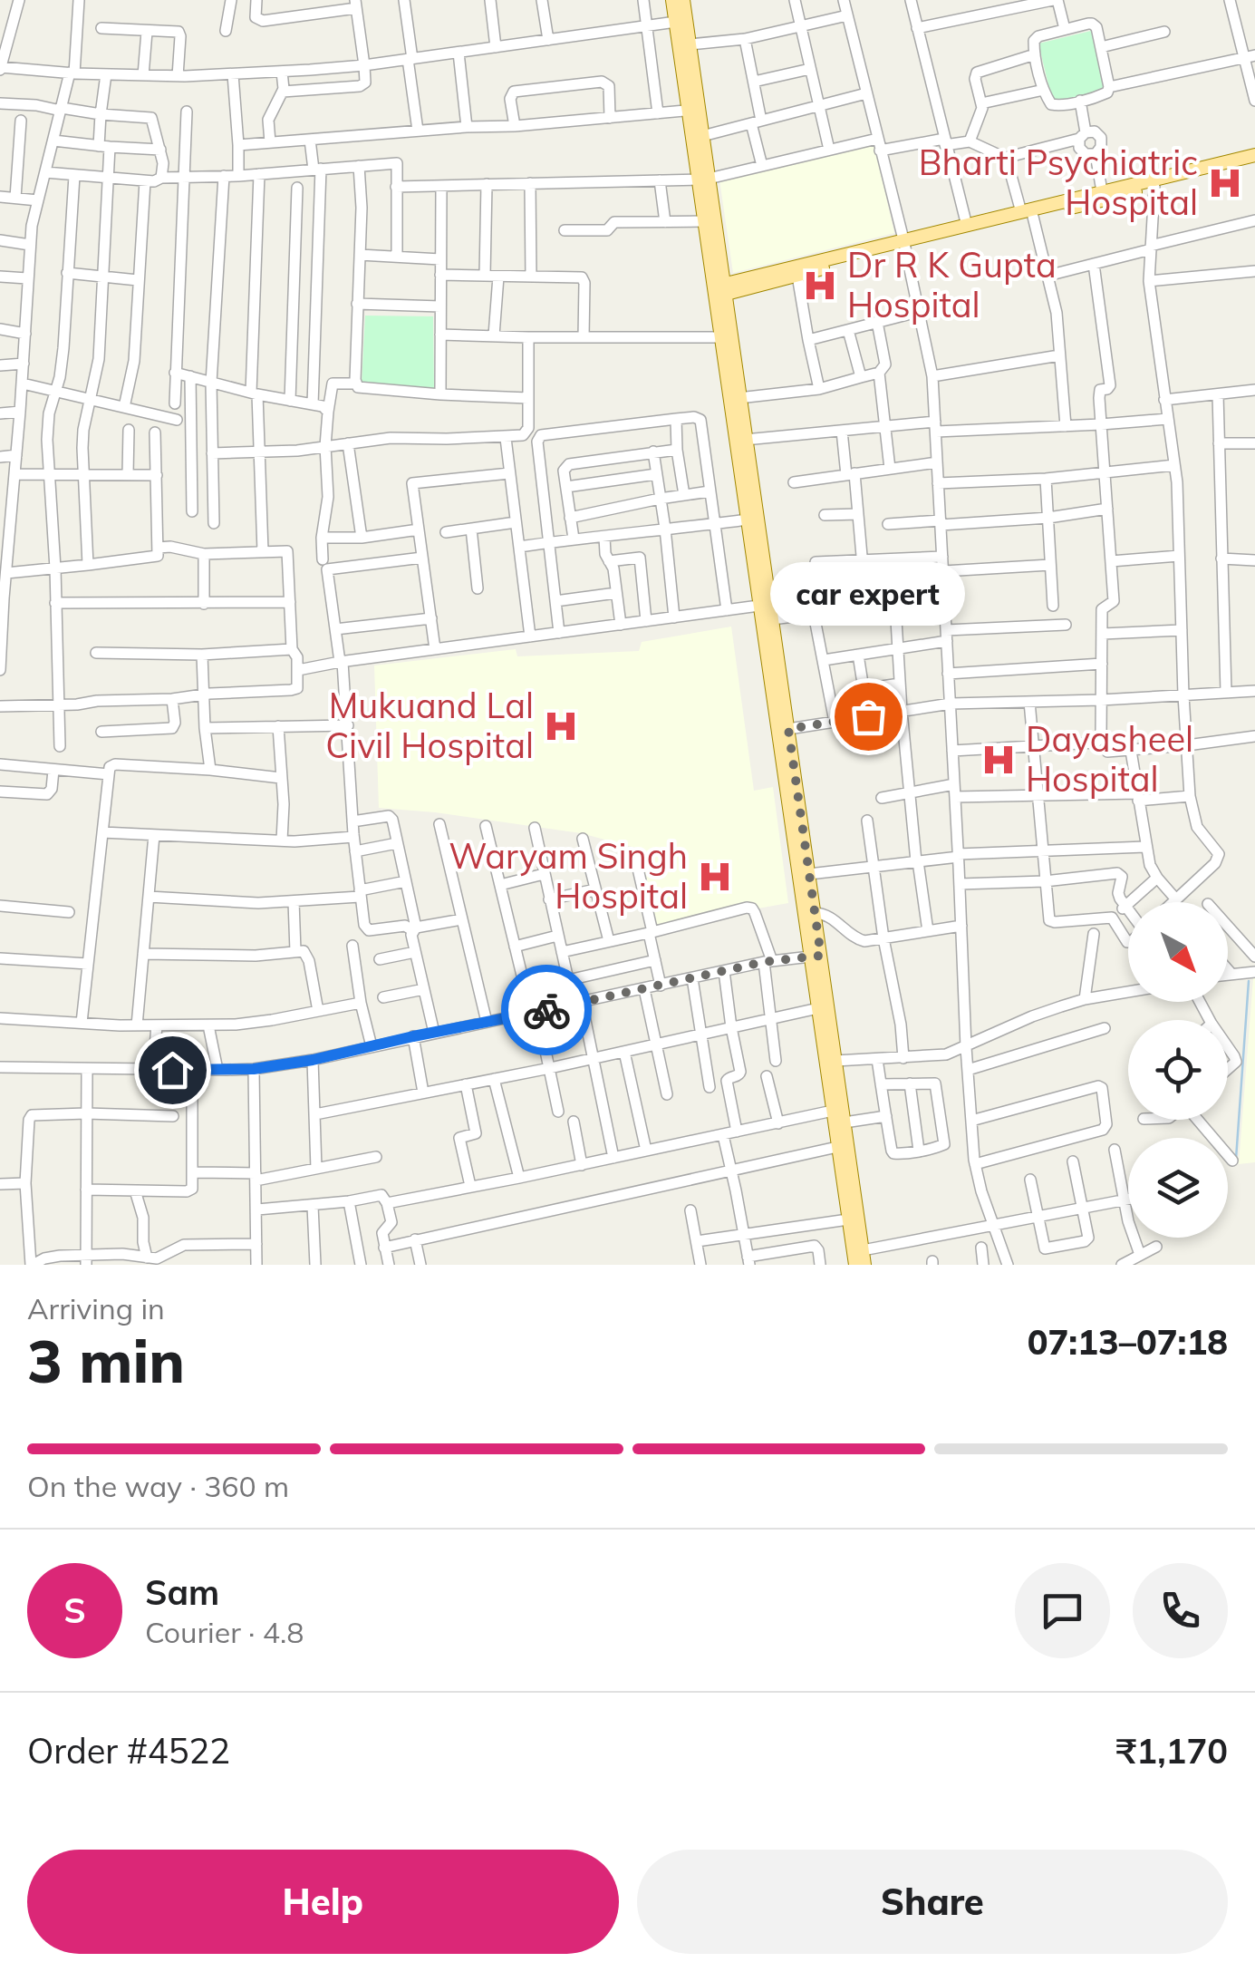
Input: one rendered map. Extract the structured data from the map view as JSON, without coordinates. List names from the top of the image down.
{
  "places": {
    "hospital": [
      "Bharti Psychiatric Hospital",
      "Dr R K Gupta Hospital",
      "Mukuand Lal Civil Hospital",
      "Dayasheel Hospital",
      "Waryam Singh Hospital"
    ],
    "other": ["car expert"]
  },
  "north": "bottom right",
  "page": {
    "bubble": "car expert",
    "heading": ["3 min", "Arriving in", "07:13–07:18"],
    "panel": [
      "Sam",
      "Courier · 4.8",
      "Order #4522",
      "₹1,170"
    ],
    "bar": "On the way · 360 m",
    "round": "S",
    "buttons": ["Help", "Share"]
  }
}
